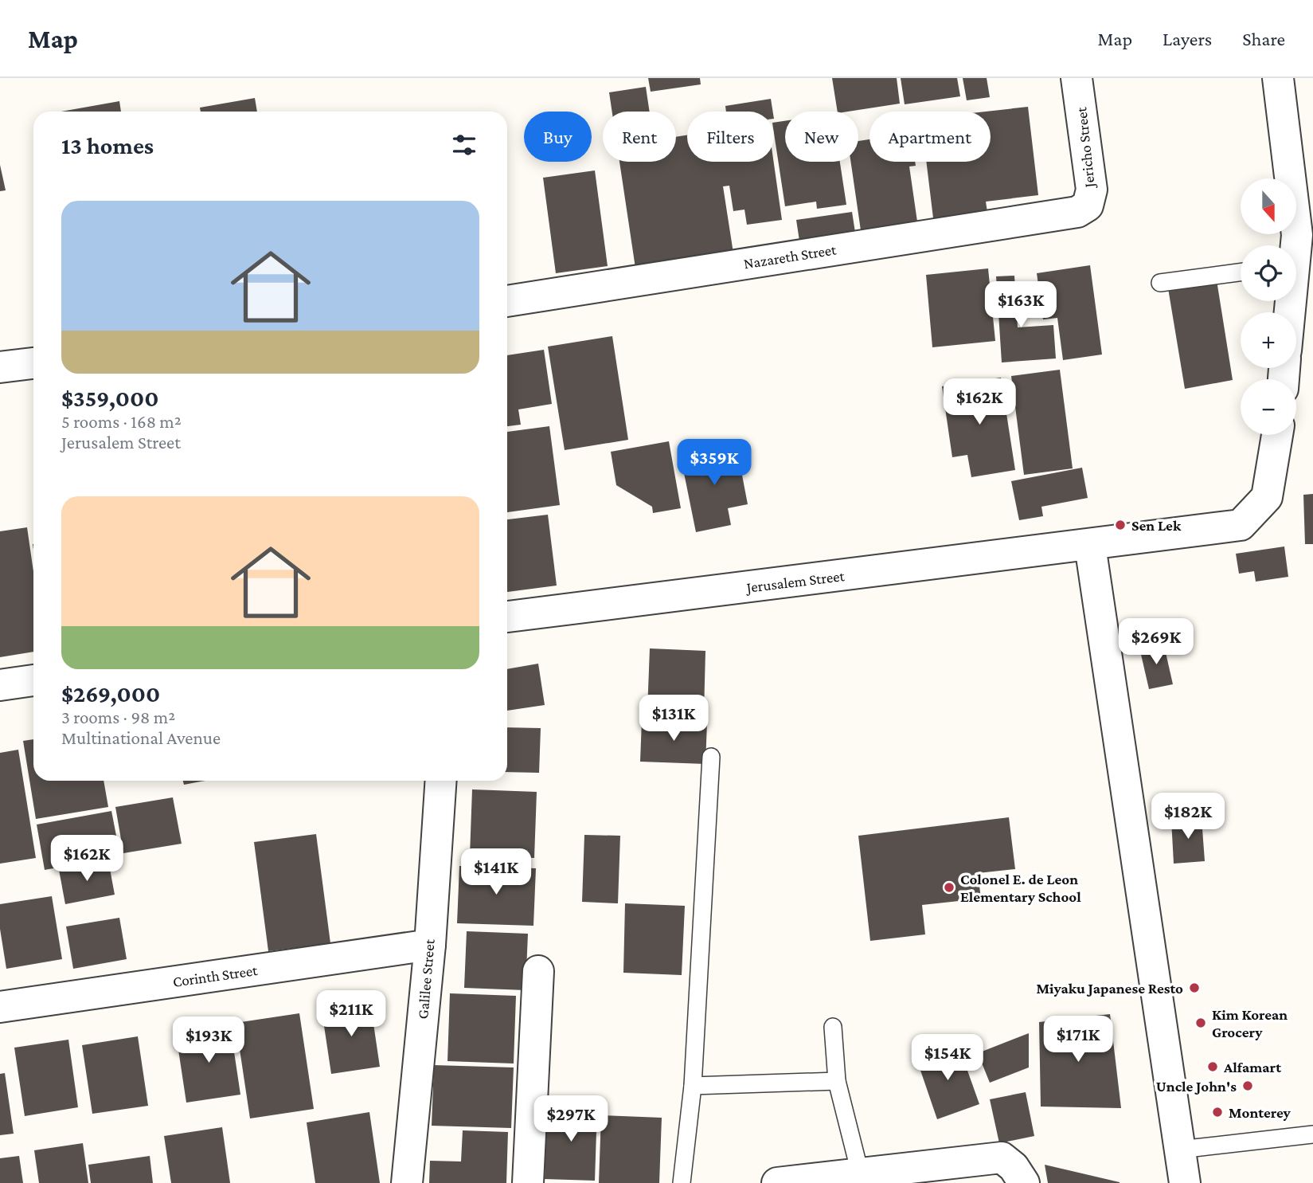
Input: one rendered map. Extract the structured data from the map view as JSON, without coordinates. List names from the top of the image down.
{
  "streets": {
    "street": [
      "Jericho Street",
      "Nazareth Street",
      "Jerusalem Street",
      "Corinth Street",
      "Galilee Street"
    ]
  },
  "crossings": [
    ["Jericho Street", "Nazareth Street"],
    ["Corinth Street", "Galilee Street"]
  ],
  "places": [
    "Sen Lek",
    "Colonel E. de Leon Elementary School",
    "Miyaku Japanese Resto",
    "Kim Korean Grocery",
    "Alfamart",
    "Uncle John's",
    "Monterey"
  ],
  "north": "bottom",
  "page": {
    "header": "Map",
    "nav": ["Map", "Layers", "Share"],
    "chip": [
      "Buy",
      "Rent",
      "Filters",
      "New",
      "Apartment"
    ],
    "heading": "13 homes",
    "map_buttons": ["+", "−"],
    "list": [
      {
        "name": "$359,000",
        "note": "5 rooms · 168 m² · Jerusalem Street"
      },
      {
        "name": "$269,000",
        "note": "3 rooms · 98 m² · Multinational Avenue"
      }
    ],
    "price": [
      "$163K",
      "$162K",
      "$359K",
      "$269K",
      "$131K",
      "$182K",
      "$162K",
      "$141K",
      "$211K",
      "$171K",
      "$193K",
      "$154K",
      "$297K"
    ]
  }
}
